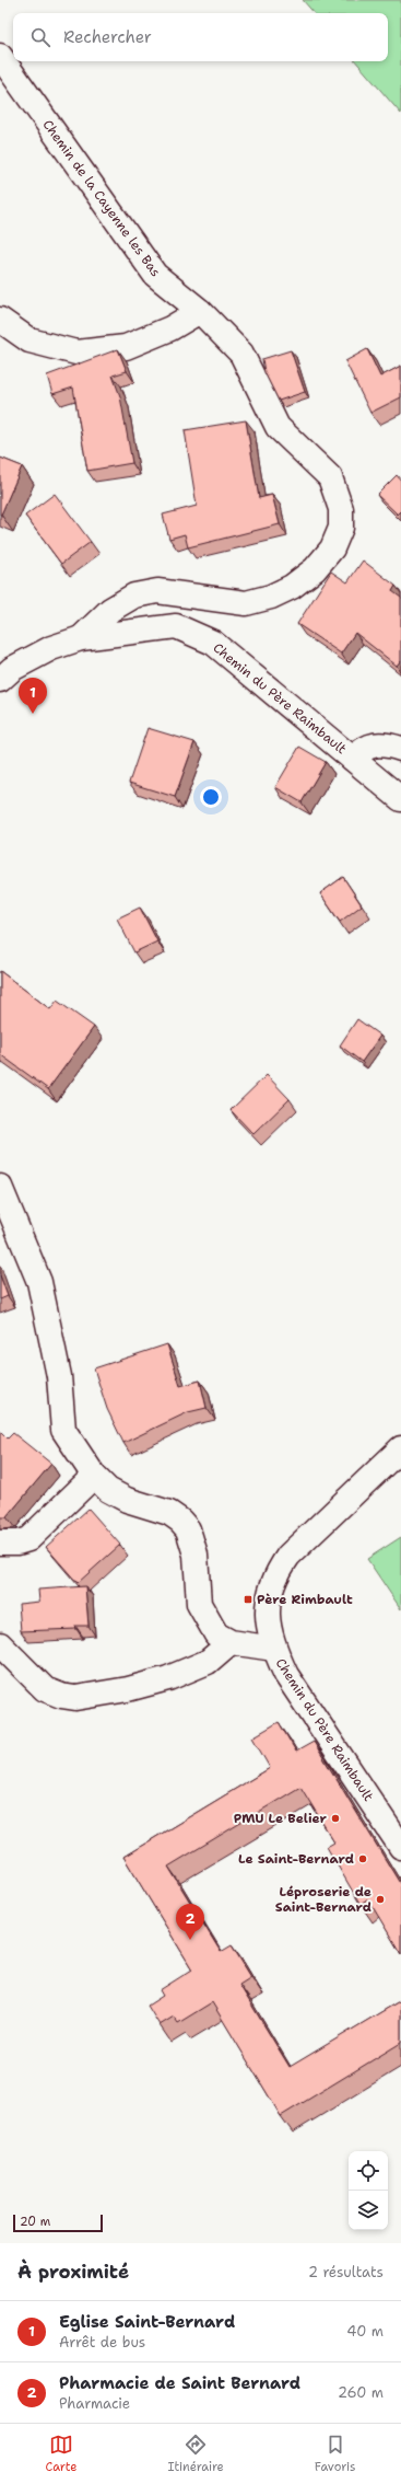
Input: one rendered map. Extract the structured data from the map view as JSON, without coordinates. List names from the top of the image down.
{
  "streets": {
    "street": ["Chemin de la Cayenne les Bas", "Chemin du Père Raimbault"]
  },
  "crossings": [
    ["Chemin de la Cayenne les Bas", "Chemin du Père Raimbault"]
  ],
  "places": {
    "transit": ["Père Rimbault"],
    "other": ["PMU Le Belier", "Le Saint-Bernard", "Léproserie de Saint-Bernard"]
  },
  "scale_bar": "20 m",
  "page": {
    "search": "Rechercher",
    "pins": ["1", "2"],
    "scale": "20 m",
    "heading": ["À proximité", "2 résultats"],
    "list": [
      {
        "mark": "1",
        "name": "Eglise Saint-Bernard",
        "note": "Arrêt de bus",
        "value": "40 m"
      },
      {
        "mark": "2",
        "name": "Pharmacie de Saint Bernard",
        "note": "Pharmacie",
        "value": "260 m"
      }
    ],
    "nav": ["Carte", "Itinéraire", "Favoris"]
  }
}
